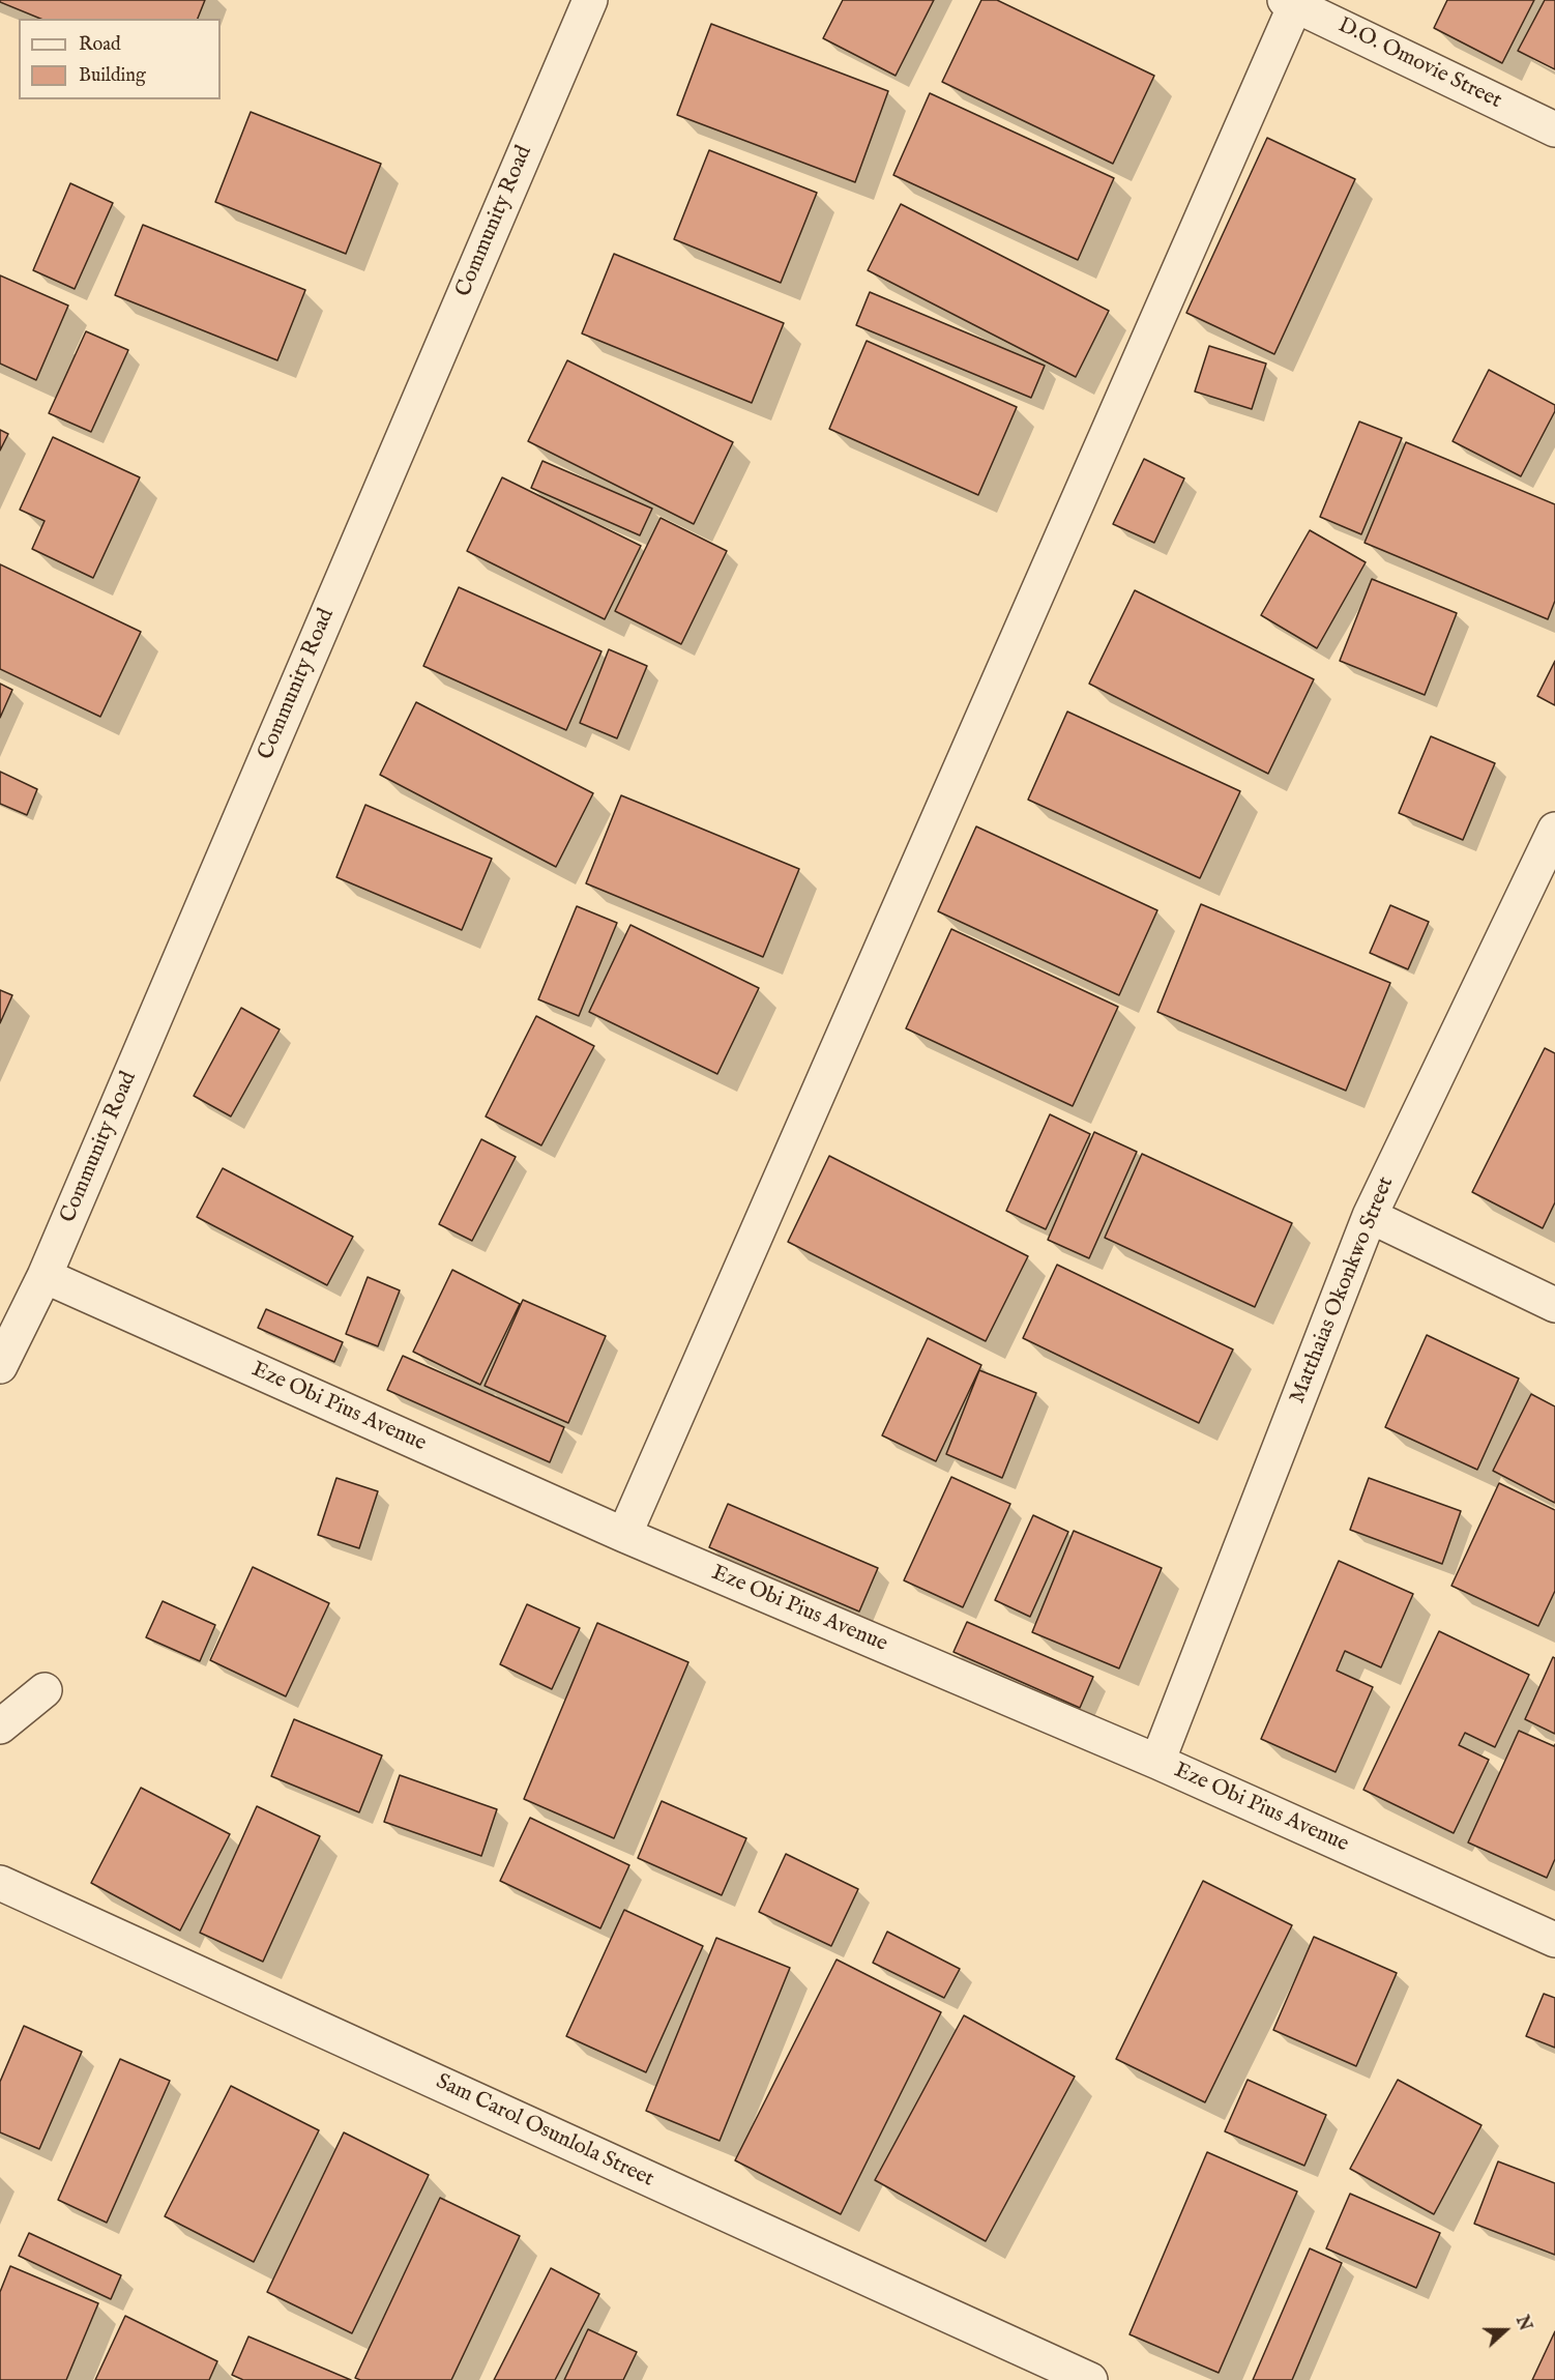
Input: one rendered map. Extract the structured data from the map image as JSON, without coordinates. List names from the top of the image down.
{
  "streets": {
    "street": [
      "D.O. Omovie Street",
      "Community Road",
      "Matthaias Okonkwo Street",
      "Eze Obi Pius Avenue",
      "Sam Carol Osunlola Street"
    ]
  },
  "crossings": [
    ["Community Road", "Eze Obi Pius Avenue"],
    ["Matthaias Okonkwo Street", "Eze Obi Pius Avenue"]
  ],
  "legend": ["Road", "Building"],
  "north": "right"
}
